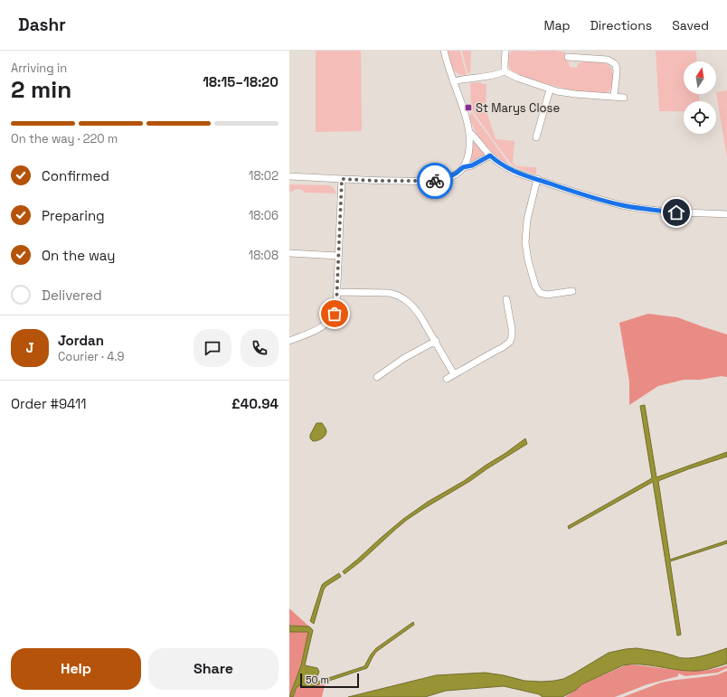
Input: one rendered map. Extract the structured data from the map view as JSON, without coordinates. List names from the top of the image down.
{
  "places": {
    "transit": ["St Marys Close"]
  },
  "scale_bar": "50 m",
  "north": "top",
  "page": {
    "header": "Dashr",
    "nav": ["Map", "Directions", "Saved"],
    "heading": ["2 min", "Arriving in", "18:15–18:20"],
    "panel": [
      "Jordan",
      "Courier · 4.9",
      "Order #9411",
      "£40.94"
    ],
    "bar": "On the way · 220 m",
    "list": [
      ["Confirmed", "18:02"],
      ["Preparing", "18:06"],
      ["On the way", "18:08"],
      "Delivered"
    ],
    "round": "J",
    "buttons": ["Help", "Share"],
    "scale": "50 m"
  }
}
